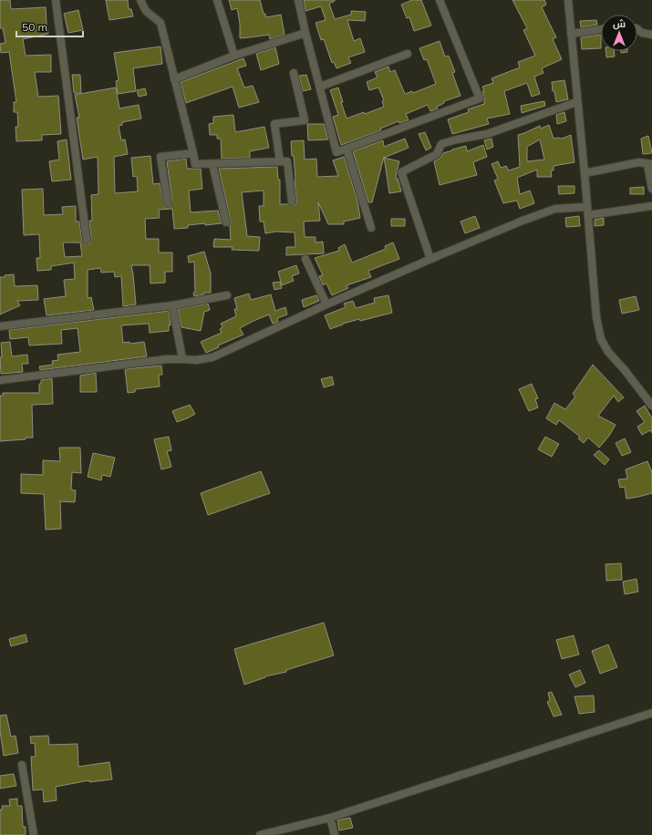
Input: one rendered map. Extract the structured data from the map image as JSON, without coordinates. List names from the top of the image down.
{
  "scale_bar": "50 m",
  "north": "top"
}
